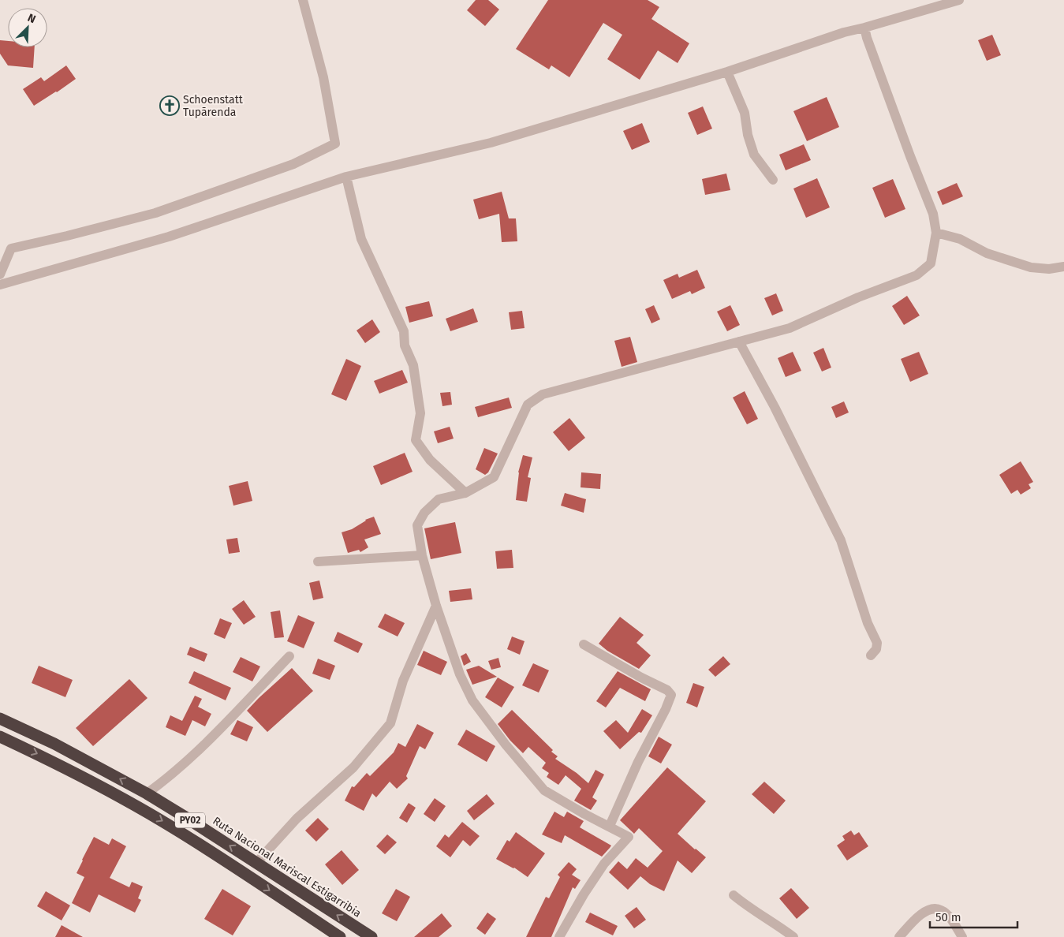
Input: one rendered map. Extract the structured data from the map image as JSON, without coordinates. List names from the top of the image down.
{
  "streets": {
    "highway": ["PY02", "Ruta Nacional Mariscal Estigarribia"]
  },
  "places": {
    "church": ["Schoenstatt Tupãrenda"]
  },
  "scale_bar": "50 m",
  "north": "top right"
}
